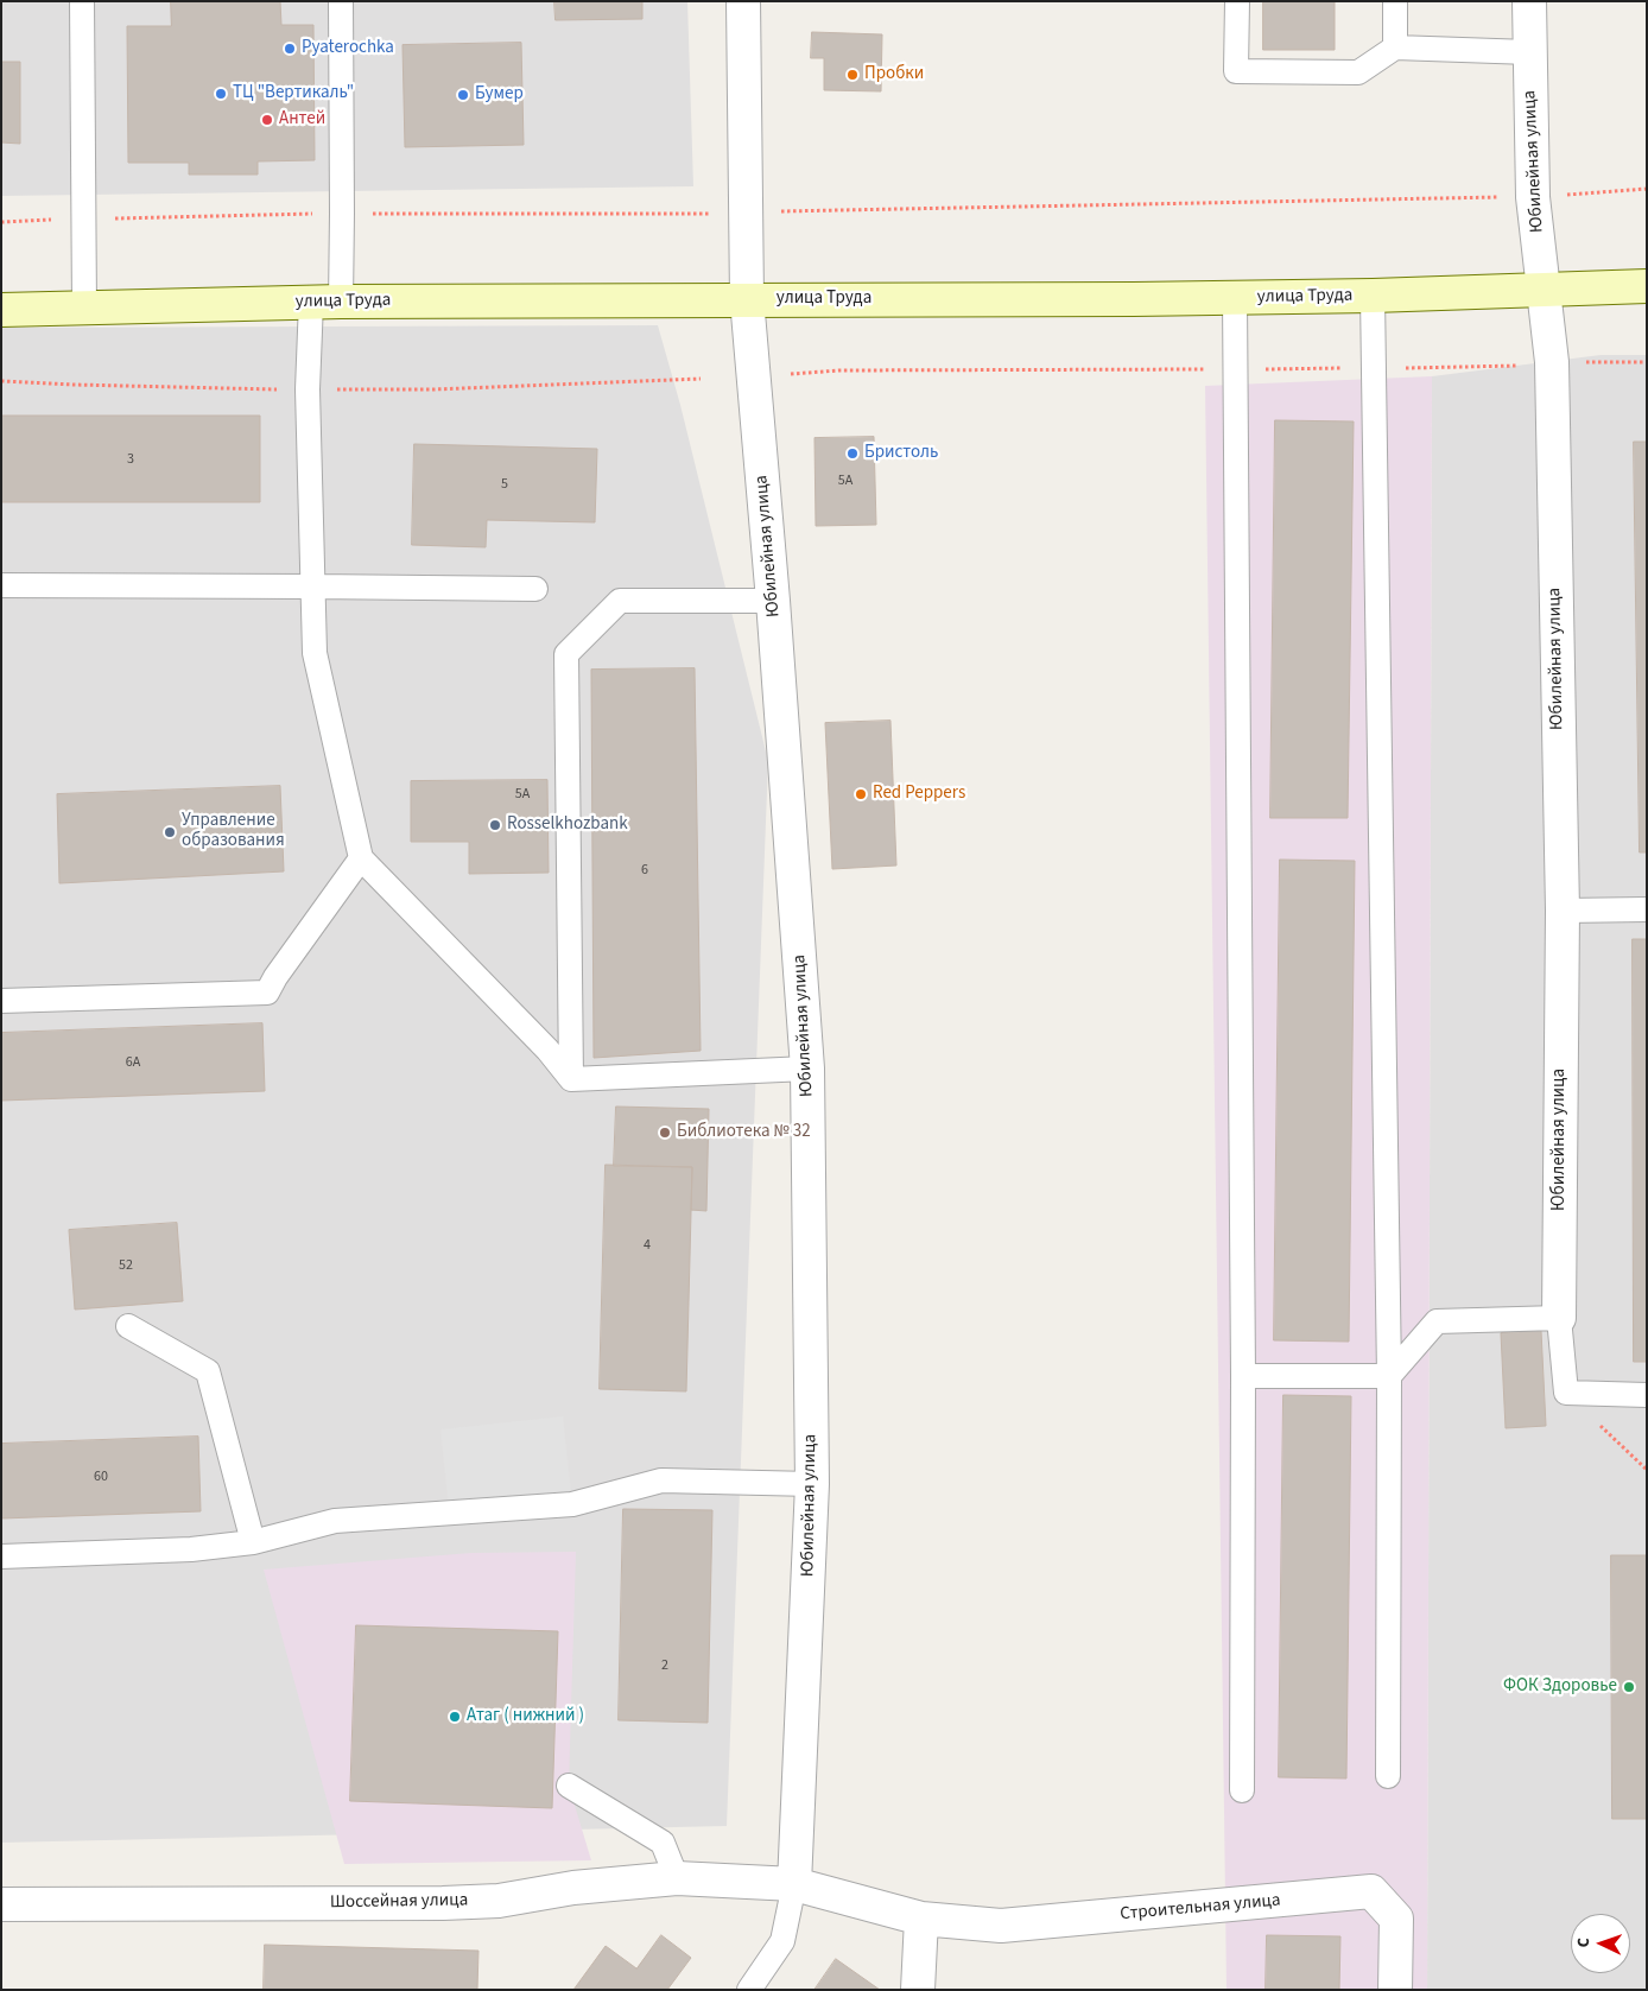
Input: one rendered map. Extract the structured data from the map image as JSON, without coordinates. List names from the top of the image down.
{
  "streets": {
    "street": [
      "Юбилейная улица",
      "улица Труда",
      "Шоссейная улица",
      "Строительная улица"
    ]
  },
  "crossings": [
    ["Юбилейная улица", "улица Труда"],
    ["Юбилейная улица", "Шоссейная улица"]
  ],
  "places": [
    "Pyaterochka",
    "Пробки",
    "ТЦ \"Вертикаль\"",
    "Бумер",
    "Антей",
    "Бристоль",
    "Red Peppers",
    "Rosselkhozbank",
    "Управление образования",
    "Библиотека № 32",
    "ФОК Здоровье",
    "Атаг ( нижний )"
  ],
  "house_numbers": [
    "3",
    "5А",
    "5",
    "5А",
    "6",
    "6А",
    "4",
    "52",
    "60",
    "2"
  ],
  "north": "left"
}
